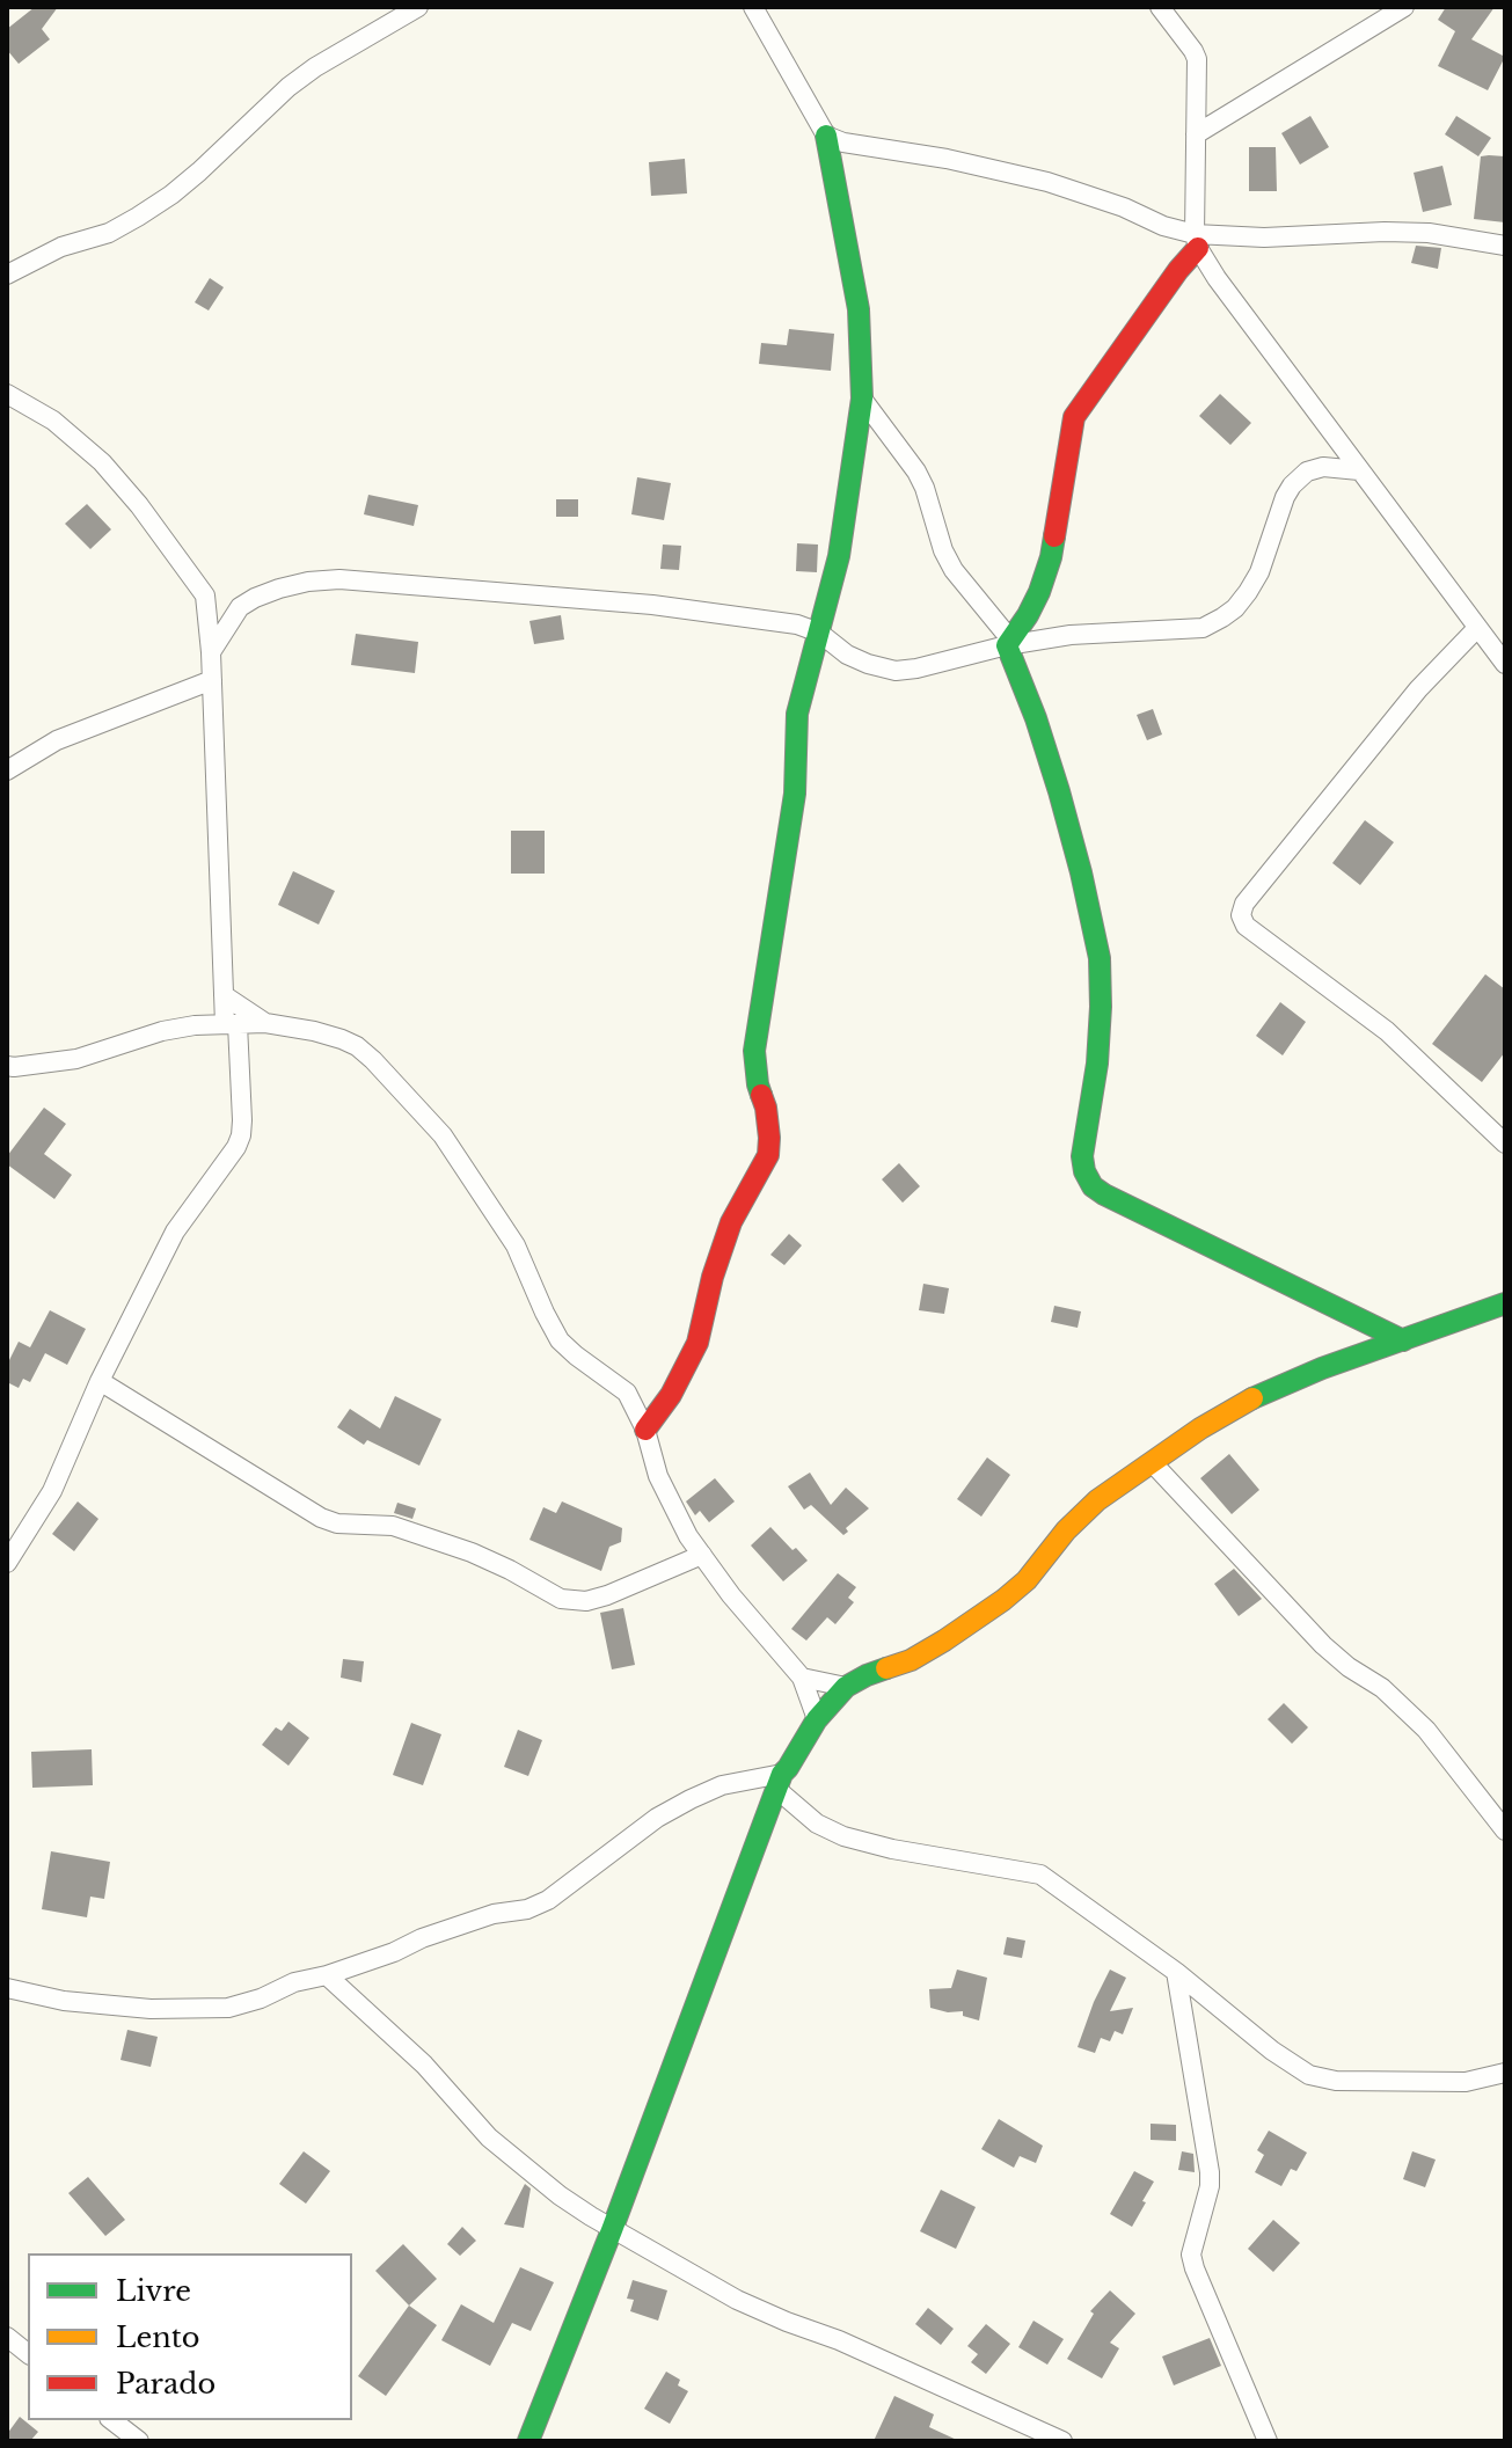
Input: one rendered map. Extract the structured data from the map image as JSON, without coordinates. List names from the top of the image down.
{
  "legend": ["Livre", "Lento", "Parado"]
}
